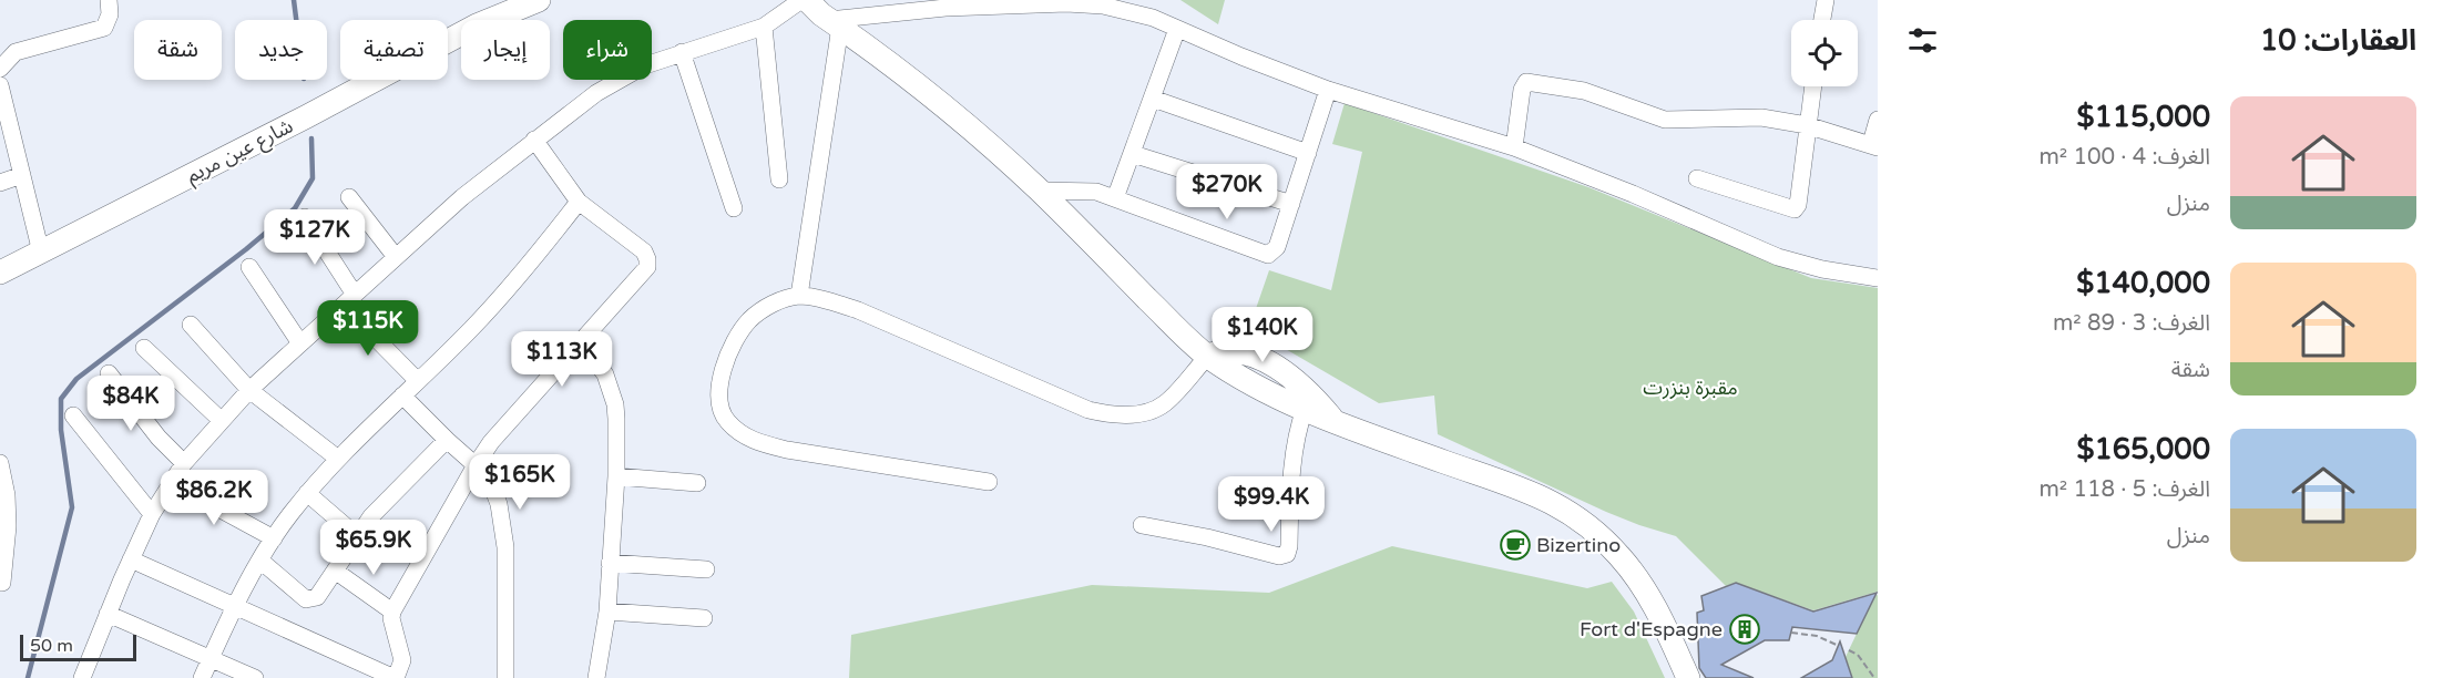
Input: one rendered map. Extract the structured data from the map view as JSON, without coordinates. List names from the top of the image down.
{
  "streets": {
    "street": ["شارع عين مريم"]
  },
  "parks": ["مقبرة بنزرت"],
  "places": {
    "cafe": ["Bizertino"],
    "building": ["Fort d'Espagne"]
  },
  "scale_bar": "50 m",
  "page": {
    "heading": "العقارات: 10",
    "chip": [
      "شراء",
      "إيجار",
      "تصفية",
      "جديد",
      "شقة"
    ],
    "list": [
      {
        "name": "$115,000",
        "note": "الغرف: 4 · 100 m² · منزل"
      },
      {
        "name": "$140,000",
        "note": "الغرف: 3 · 89 m² · شقة"
      },
      {
        "name": "$165,000",
        "note": "الغرف: 5 · 118 m² · منزل"
      }
    ],
    "price": [
      "$270K",
      "$127K",
      "$115K",
      "$140K",
      "$113K",
      "$84K",
      "$165K",
      "$86.2K",
      "$99.4K",
      "$65.9K"
    ],
    "scale": "50 m"
  }
}
